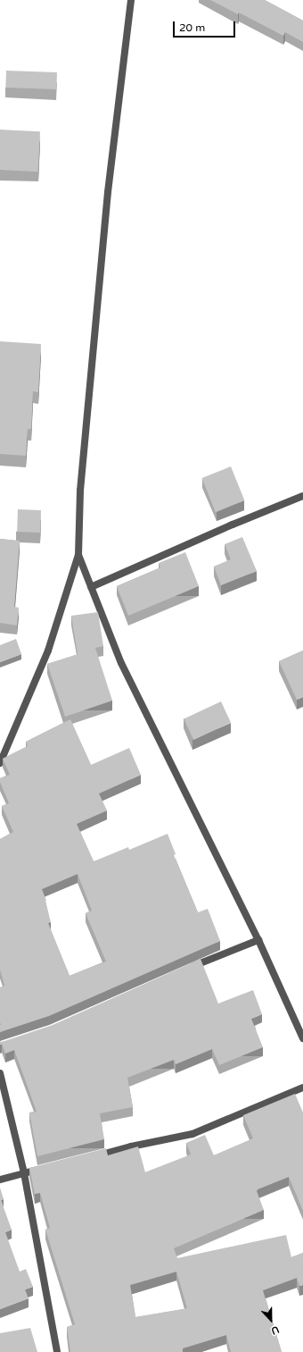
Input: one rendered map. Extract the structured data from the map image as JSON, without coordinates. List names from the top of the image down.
{
  "scale_bar": "20 m",
  "north": "bottom"
}
